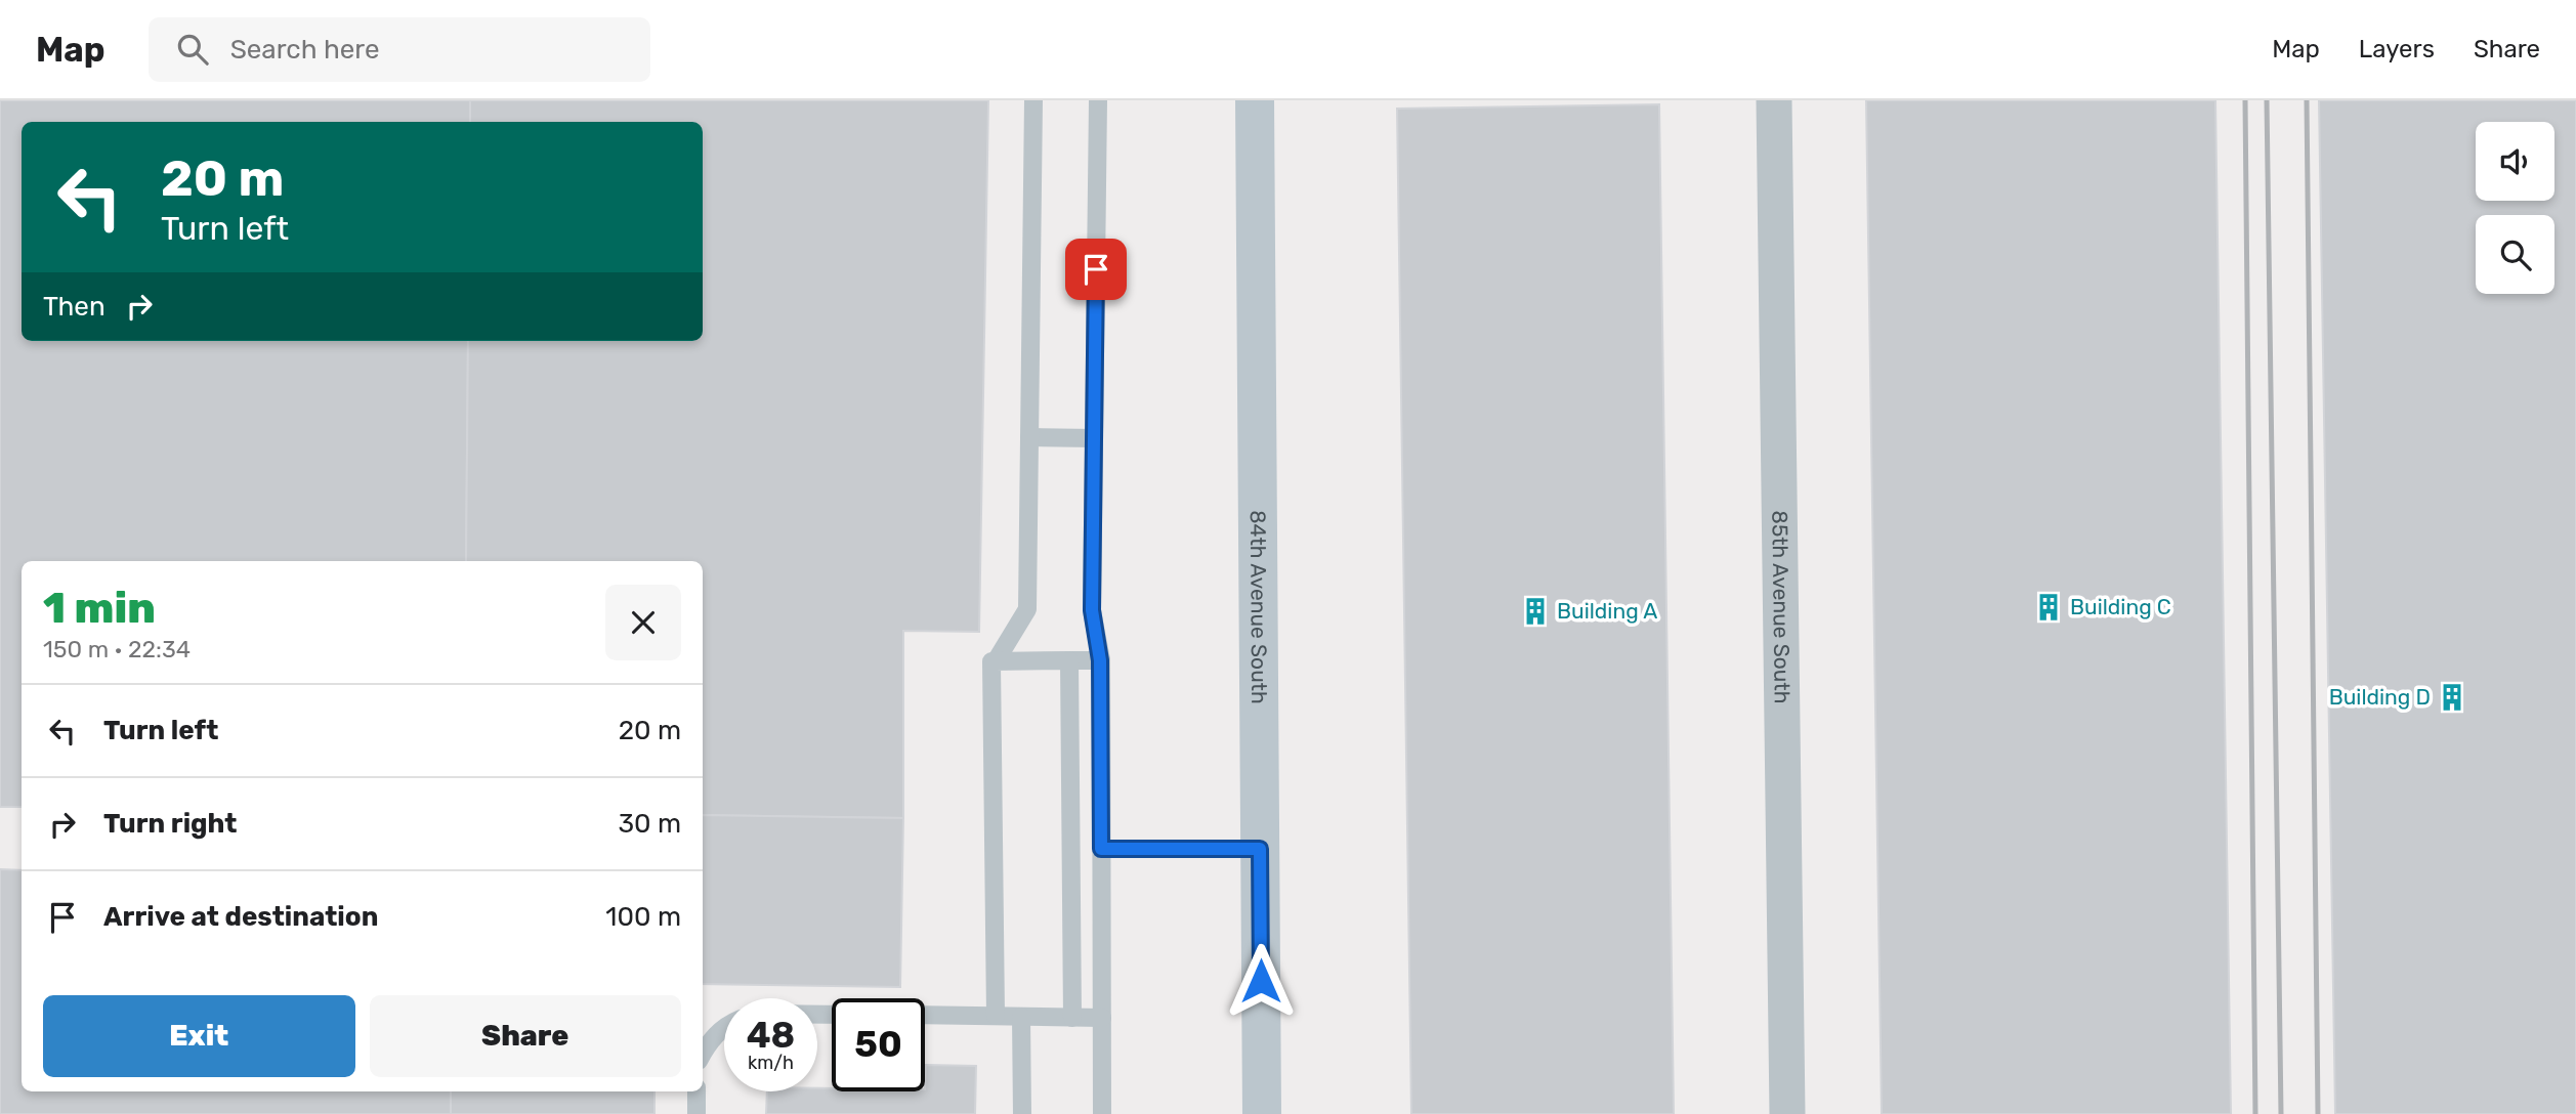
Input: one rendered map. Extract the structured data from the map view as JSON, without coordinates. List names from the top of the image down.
{
  "streets": {
    "main road": ["84th Avenue South"],
    "street": ["85th Avenue South"]
  },
  "places": {
    "building": ["Building C", "Building A", "Building D"]
  },
  "page": {
    "header": "Map",
    "search": "Search here",
    "nav": ["Map", "Layers", "Share"],
    "turn": ["20 m", "Turn left"],
    "then": "Then",
    "heading": ["1 min", "150 m · 22:34"],
    "list": [
      {
        "name": "Turn left",
        "value": "20 m"
      },
      {
        "name": "Turn right",
        "value": "30 m"
      },
      {
        "name": "Arrive at destination",
        "value": "100 m"
      }
    ],
    "buttons": ["Exit", "Share"],
    "speed": "48 km/h",
    "limit": "50"
  }
}
